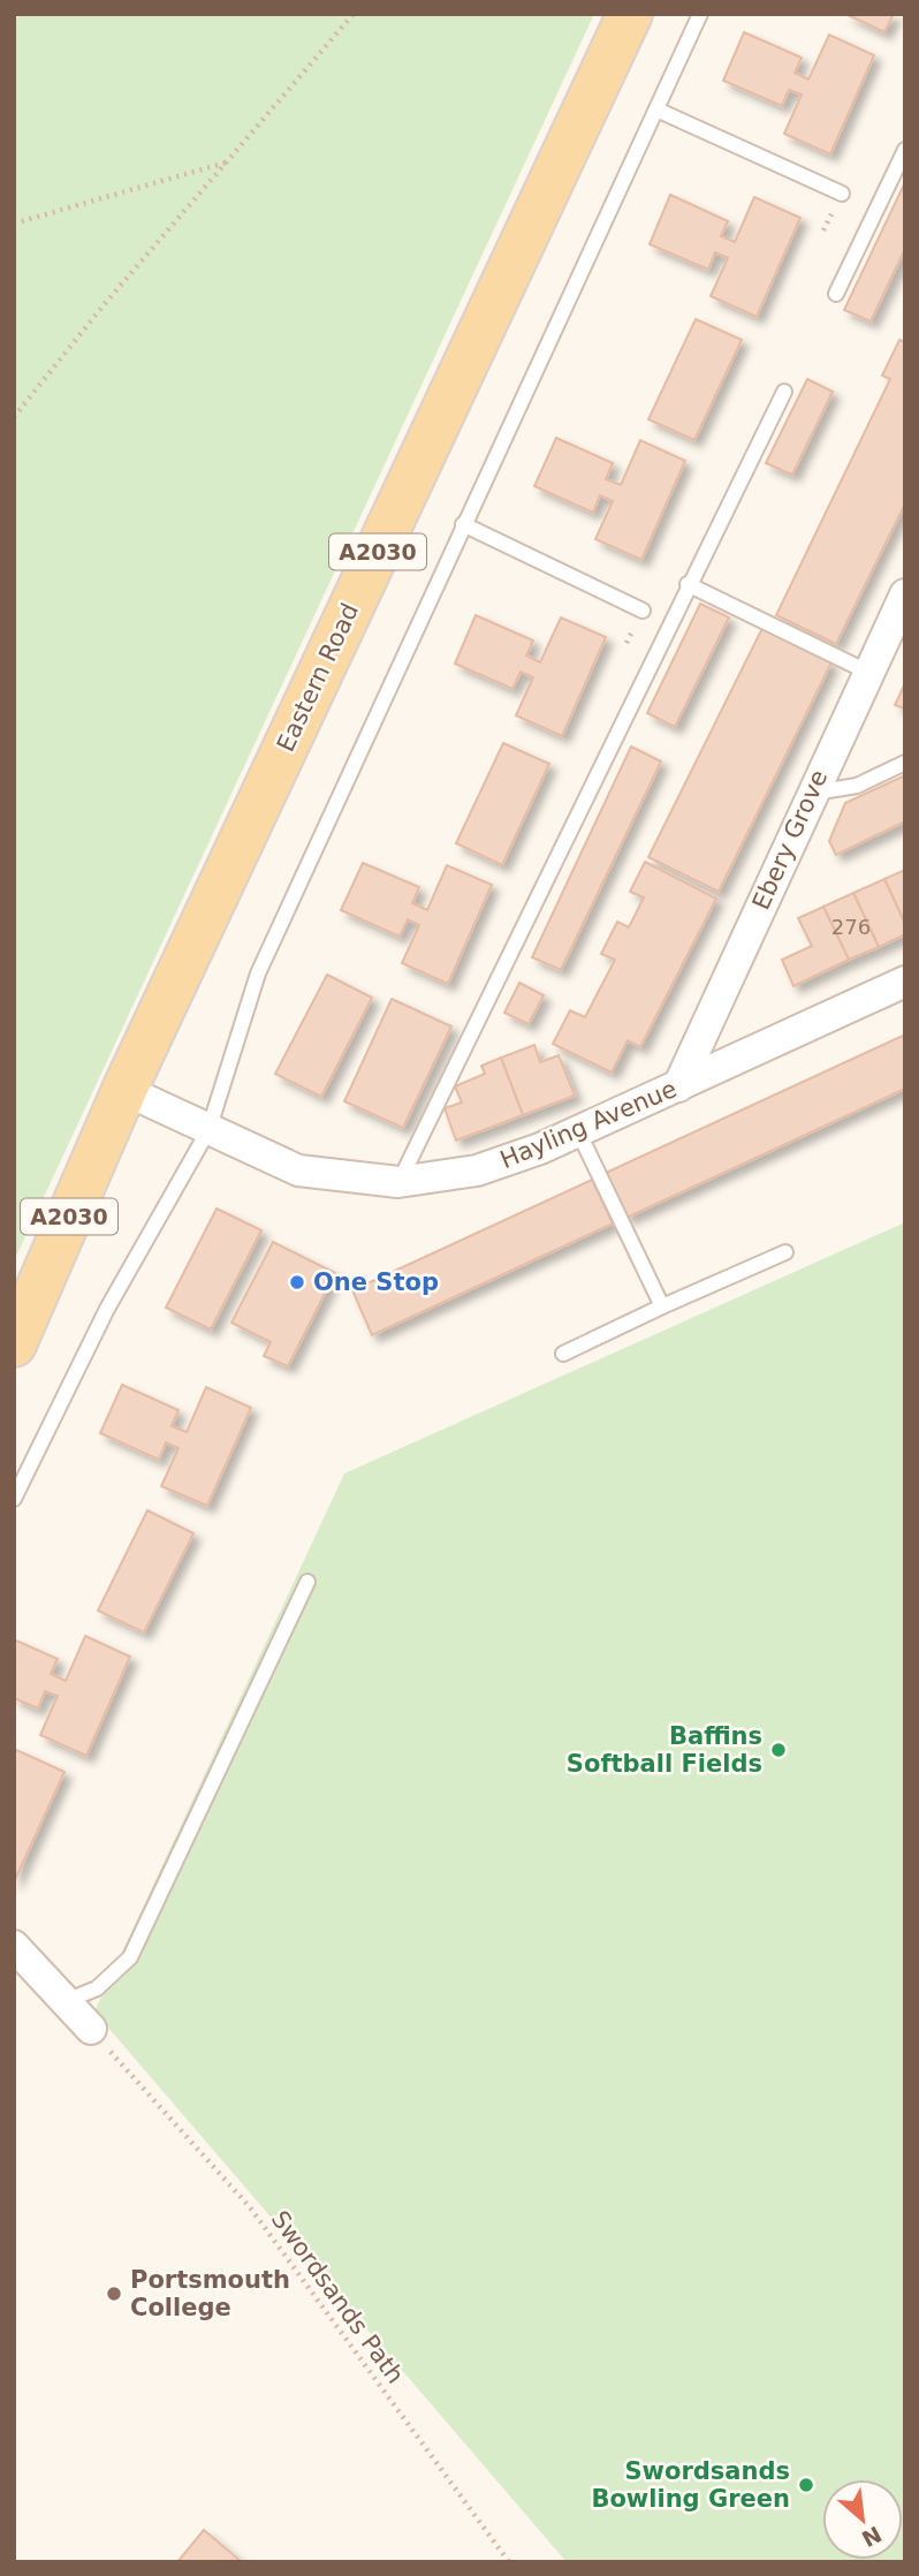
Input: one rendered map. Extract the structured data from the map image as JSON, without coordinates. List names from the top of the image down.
{
  "streets": {
    "main road": ["A2030", "Eastern Road"],
    "street": ["Ebery Grove", "Hayling Avenue"],
    "path": ["Swordsands Path"]
  },
  "crossings": [
    ["Eastern Road", "Hayling Avenue"],
    ["Ebery Grove", "Hayling Avenue"]
  ],
  "places": [
    "One Stop",
    "Baffins Softball Fields",
    "Portsmouth College",
    "Swordsands Bowling Green"
  ],
  "house_numbers": ["276"],
  "north": "bottom right"
}
